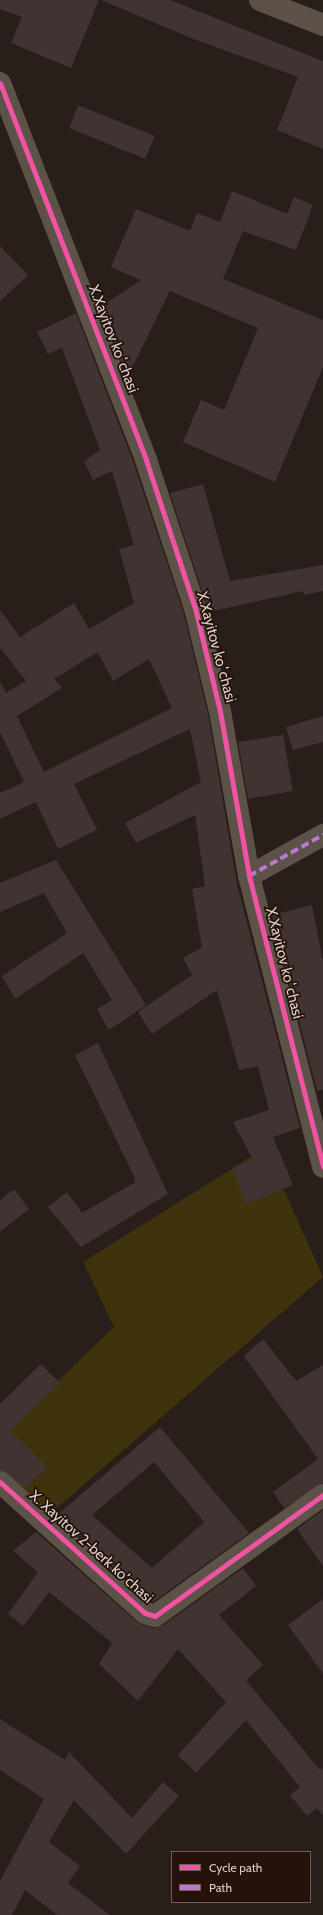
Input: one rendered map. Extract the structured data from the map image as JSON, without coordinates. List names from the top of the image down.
{
  "streets": {
    "street": ["X.Xayitov koʻchasi", "X. Xayitov 2-berk koʼchasi"]
  },
  "legend": ["Cycle path", "Path"]
}
